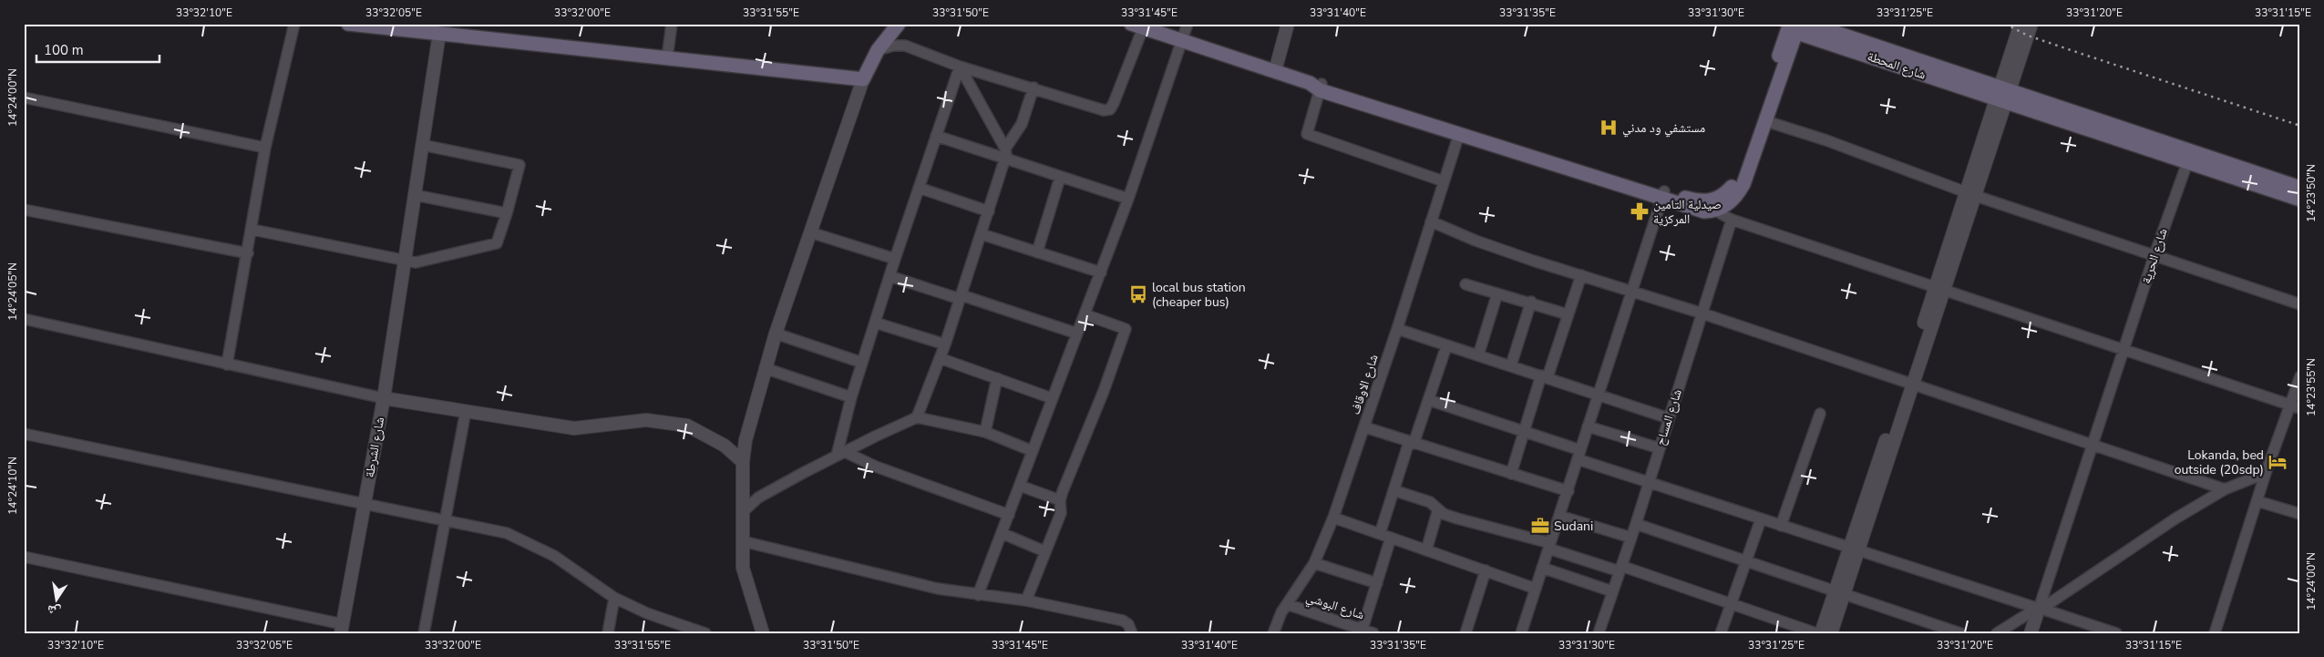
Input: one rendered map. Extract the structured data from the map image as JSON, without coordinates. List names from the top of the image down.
{
  "streets": {
    "main road": ["شارع المحطة"],
    "street": [
      "شارع الحرية",
      "شارع الاوقاف",
      "شارع المساح",
      "شارع الشرطة",
      "شارع البوشي"
    ]
  },
  "crossings": [
    ["شارع الاوقاف", "شارع البوشي"]
  ],
  "places": {
    "hospital": ["مستشفي ود مدني"],
    "pharmacy": ["صيدلية التامين المركزية"],
    "bus stop": ["local bus station (cheaper bus)"],
    "hotel": ["Lokanda, bed outside (20sdp)"],
    "office": ["Sudani"]
  },
  "scale_bar": "100 m",
  "north": "bottom",
  "coordinates": [
    "33°32'10\"E",
    "33°32'05\"E",
    "33°32'00\"E",
    "33°31'55\"E",
    "33°31'50\"E",
    "33°31'45\"E",
    "33°31'40\"E",
    "33°31'35\"E",
    "33°31'30\"E",
    "33°31'25\"E",
    "33°31'20\"E",
    "33°31'15\"E",
    "14°24'00\"N",
    "14°23'50\"N",
    "14°24'05\"N",
    "14°23'55\"N",
    "14°24'10\"N"
  ]
}
